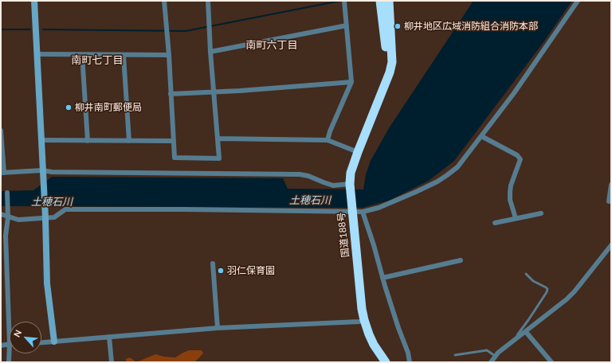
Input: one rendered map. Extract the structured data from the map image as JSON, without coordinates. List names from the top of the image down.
{
  "streets": {
    "highway": ["国道188号"]
  },
  "districts": ["南町六丁目", "南町七丁目"],
  "water": ["土穂石川"],
  "places": ["柳井地区広域消防組合消防本部", "柳井南町郵便局", "羽仁保育園"],
  "north": "top left"
}
